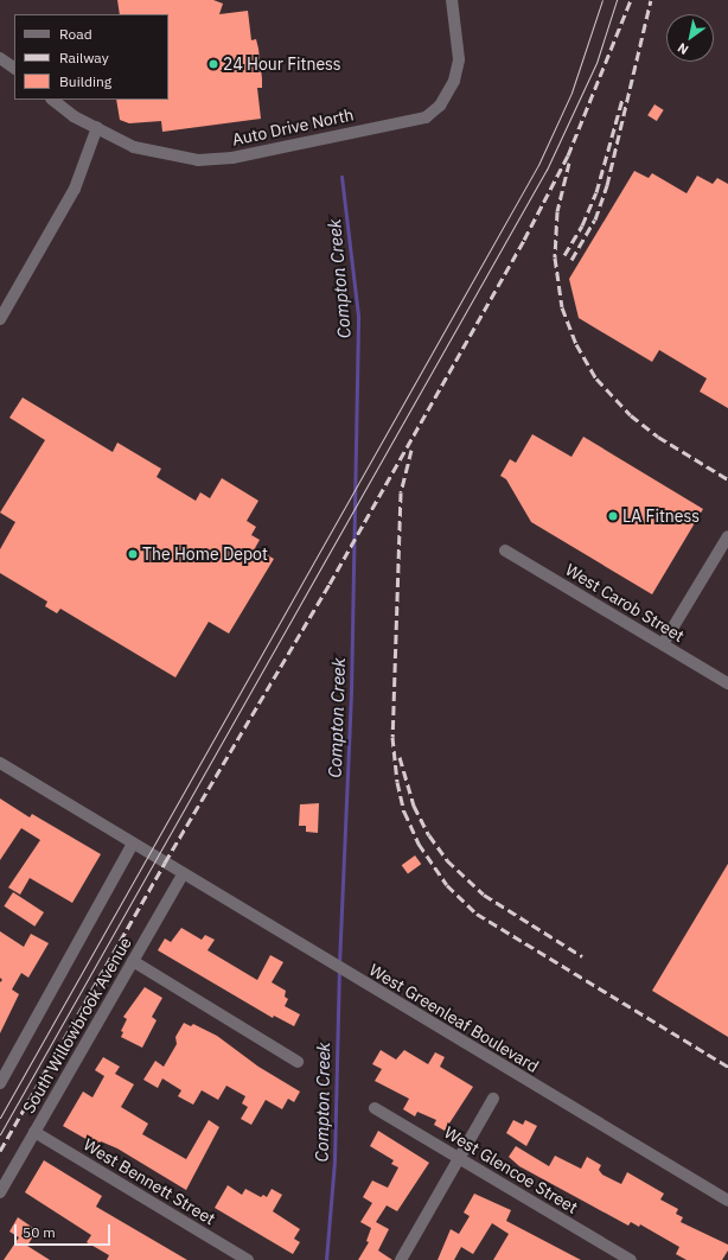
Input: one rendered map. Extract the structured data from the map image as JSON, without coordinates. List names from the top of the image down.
{
  "streets": {
    "street": [
      "Auto Drive North",
      "West Carob Street",
      "West Greenleaf Boulevard",
      "South Willowbrook Avenue",
      "West Glencoe Street",
      "West Bennett Street"
    ]
  },
  "crossings": [
    ["West Greenleaf Boulevard", "South Willowbrook Avenue"],
    ["South Willowbrook Avenue", "West Bennett Street"]
  ],
  "water": ["Compton Creek"],
  "places": ["24 Hour Fitness", "LA Fitness", "The Home Depot"],
  "legend": ["Road", "Railway", "Building"],
  "scale_bar": "50 m",
  "north": "bottom left"
}
